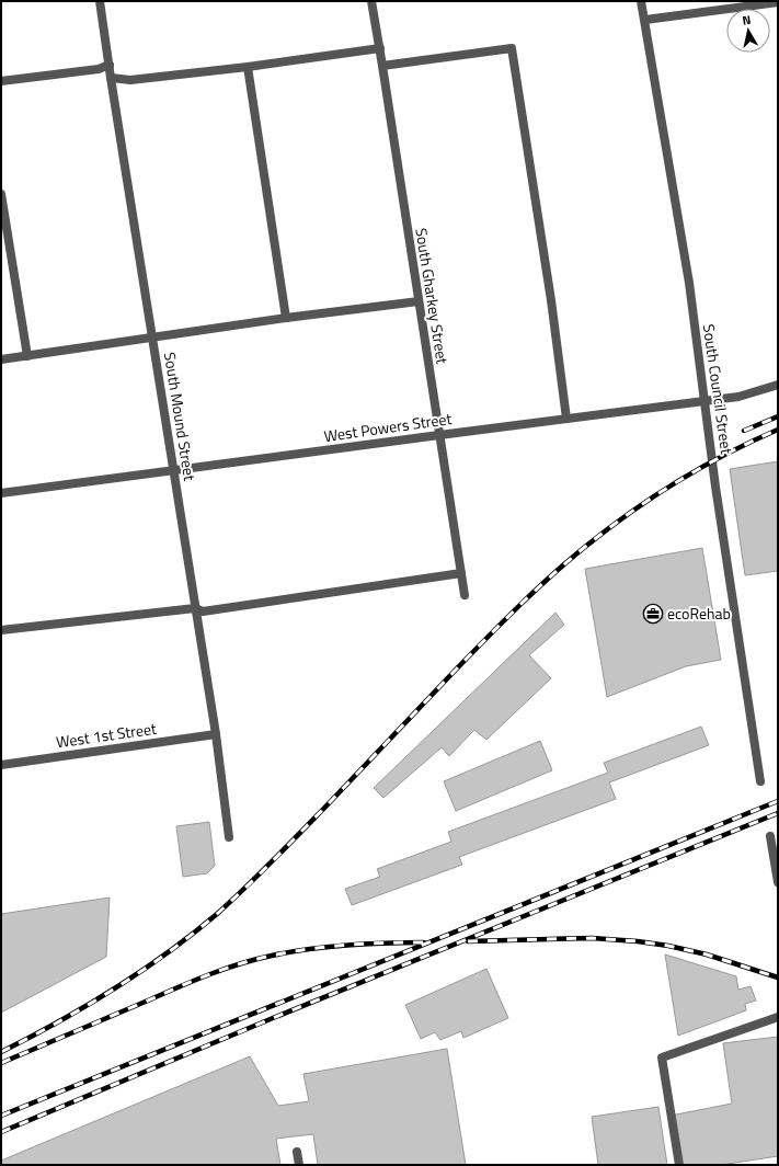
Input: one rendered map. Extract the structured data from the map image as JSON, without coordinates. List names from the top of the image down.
{
  "streets": {
    "street": [
      "South Gharkey Street",
      "South Council Street",
      "South Mound Street",
      "West Powers Street",
      "West 1st Street"
    ]
  },
  "crossings": [
    ["South Gharkey Street", "West Powers Street"],
    ["South Council Street", "West Powers Street"],
    ["South Mound Street", "West Powers Street"],
    ["South Mound Street", "West 1st Street"]
  ],
  "places": {
    "office": ["ecoRehab"]
  },
  "north": "top"
}
